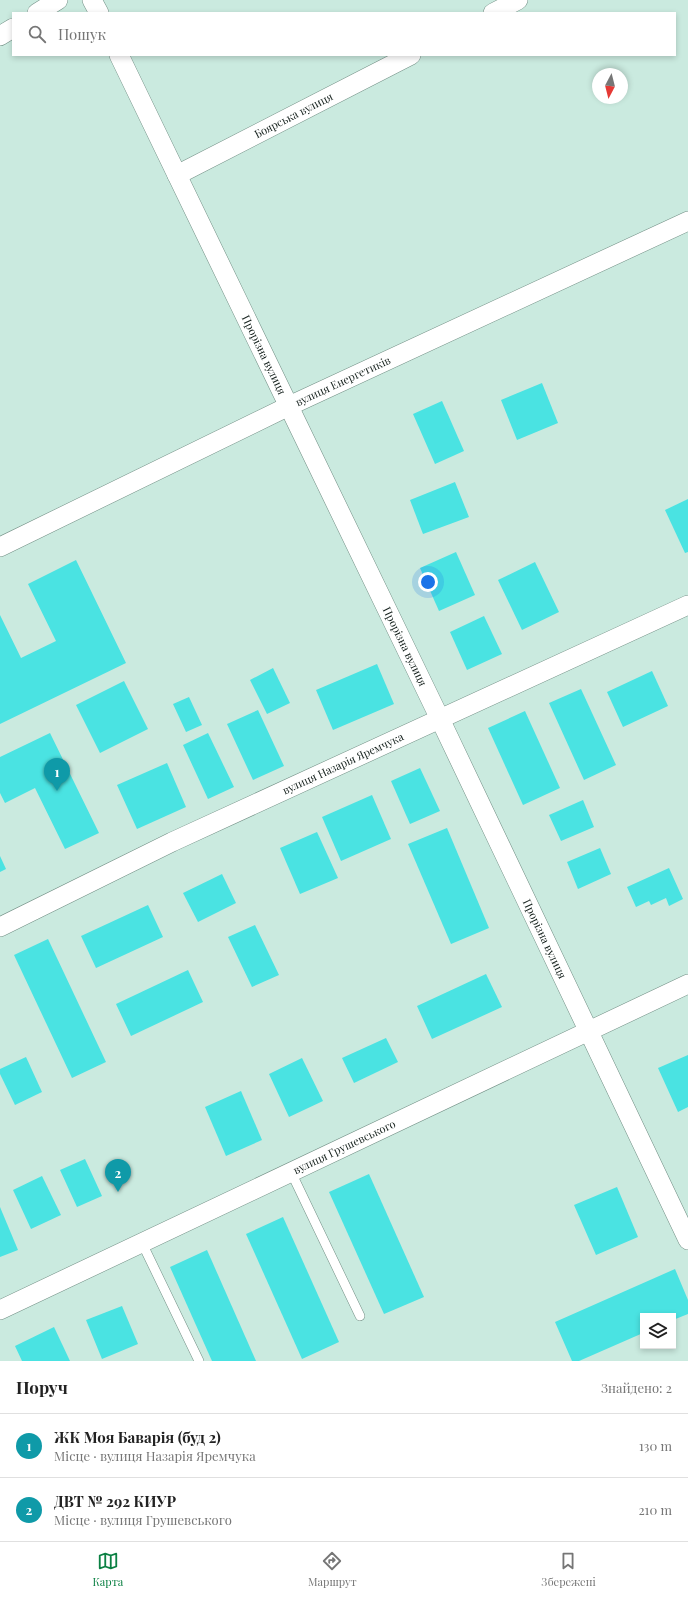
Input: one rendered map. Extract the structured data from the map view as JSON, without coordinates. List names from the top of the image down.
{
  "streets": {
    "street": [
      "Боярська вулиця",
      "Прорізна вулиця",
      "вулиця Енергетиків",
      "вулиця Назарія Яремчука",
      "вулиця Грушевського"
    ]
  },
  "crossings": [
    ["Боярська вулиця", "Прорізна вулиця"],
    ["Прорізна вулиця", "вулиця Енергетиків"],
    ["Прорізна вулиця", "вулиця Назарія Яремчука"],
    ["Прорізна вулиця", "вулиця Грушевського"]
  ],
  "north": "bottom",
  "page": {
    "search": "Пошук",
    "pins": ["1", "2"],
    "heading": ["Поруч", "Знайдено: 2"],
    "list": [
      {
        "mark": "1",
        "name": "ЖК Моя Баварія (буд 2)",
        "note": "Місце · вулиця Назарія Яремчука",
        "value": "130 m"
      },
      {
        "mark": "2",
        "name": "ДВТ № 292 КИУР",
        "note": "Місце · вулиця Грушевського",
        "value": "210 m"
      }
    ],
    "nav": ["Карта", "Маршрут", "Збережені"]
  }
}
